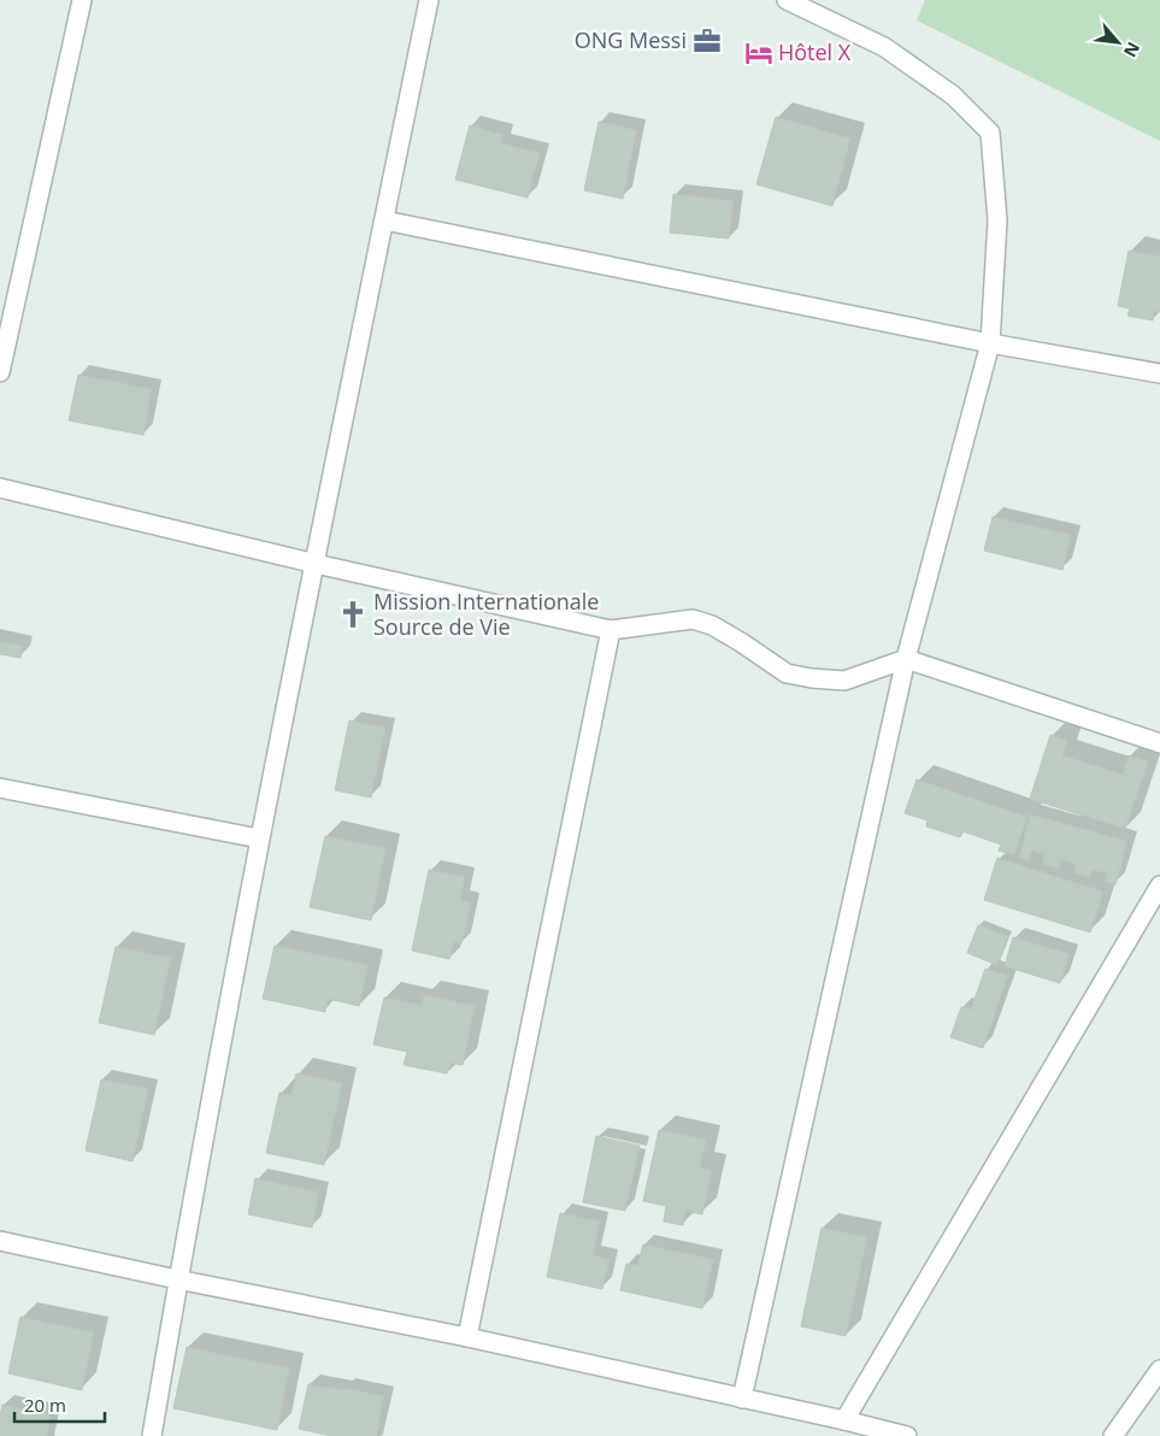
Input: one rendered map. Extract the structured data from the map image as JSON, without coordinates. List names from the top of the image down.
{
  "places": {
    "office": ["ONG Messi"],
    "hotel": ["Hôtel X"],
    "church": ["Mission Internationale Source de Vie"]
  },
  "scale_bar": "20 m",
  "north": "bottom right"
}
